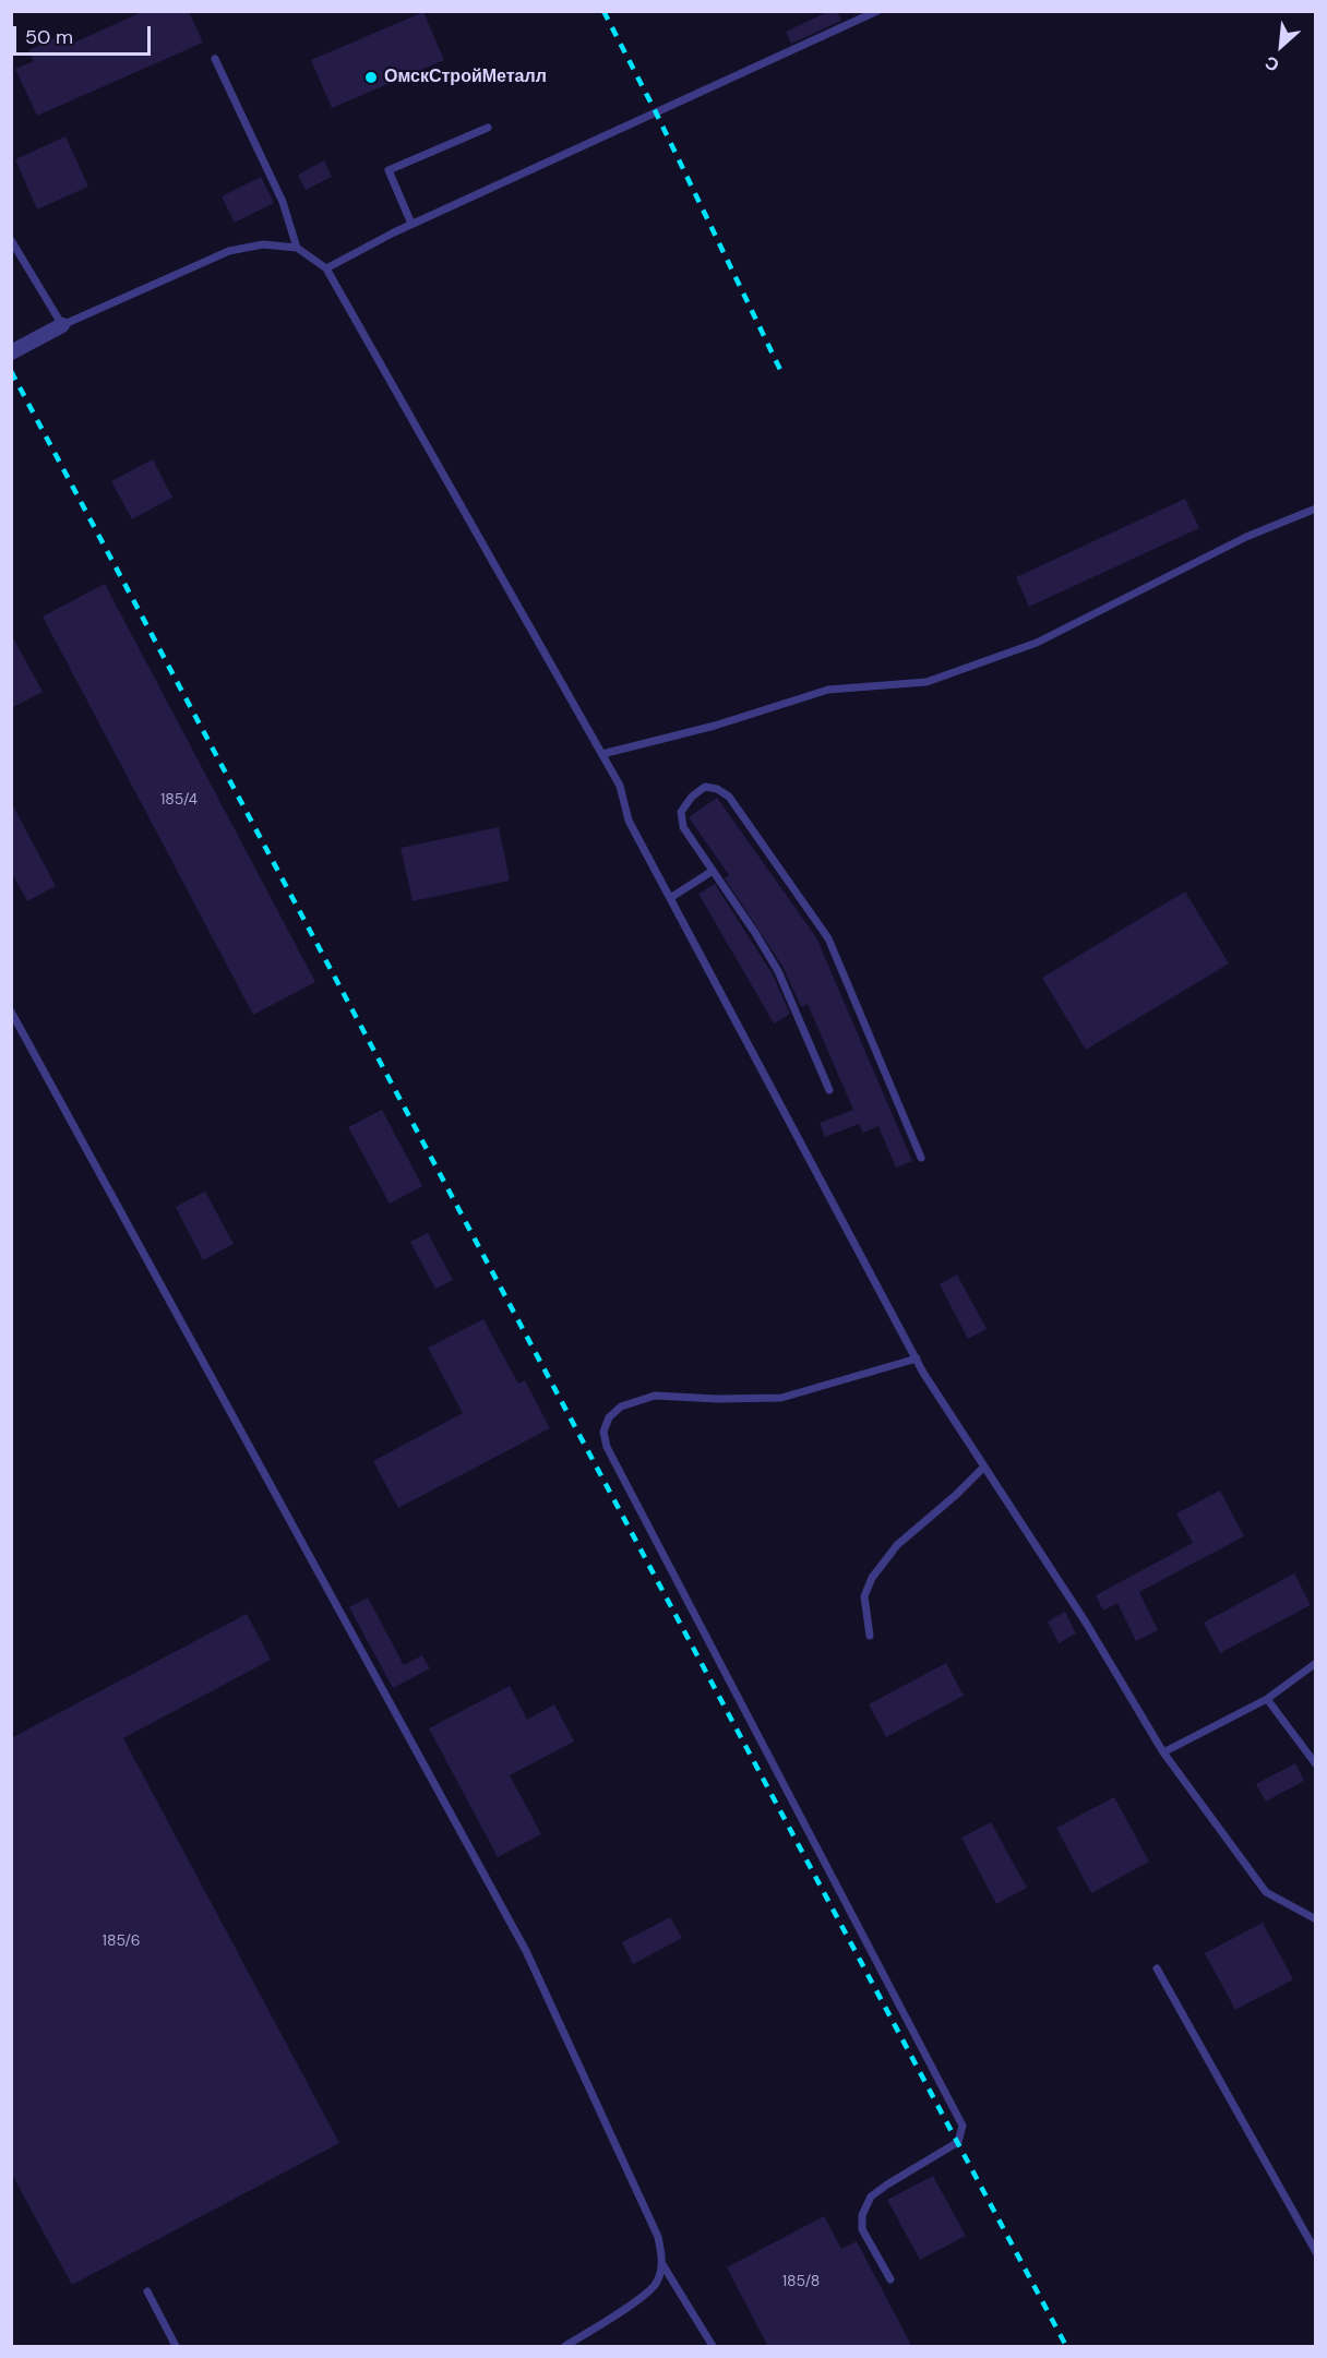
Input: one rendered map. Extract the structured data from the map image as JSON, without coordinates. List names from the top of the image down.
{
  "places": ["ОмскСтройМеталл"],
  "house_numbers": ["185/4", "185/6", "185/8"],
  "scale_bar": "50 m",
  "north": "bottom left"
}
